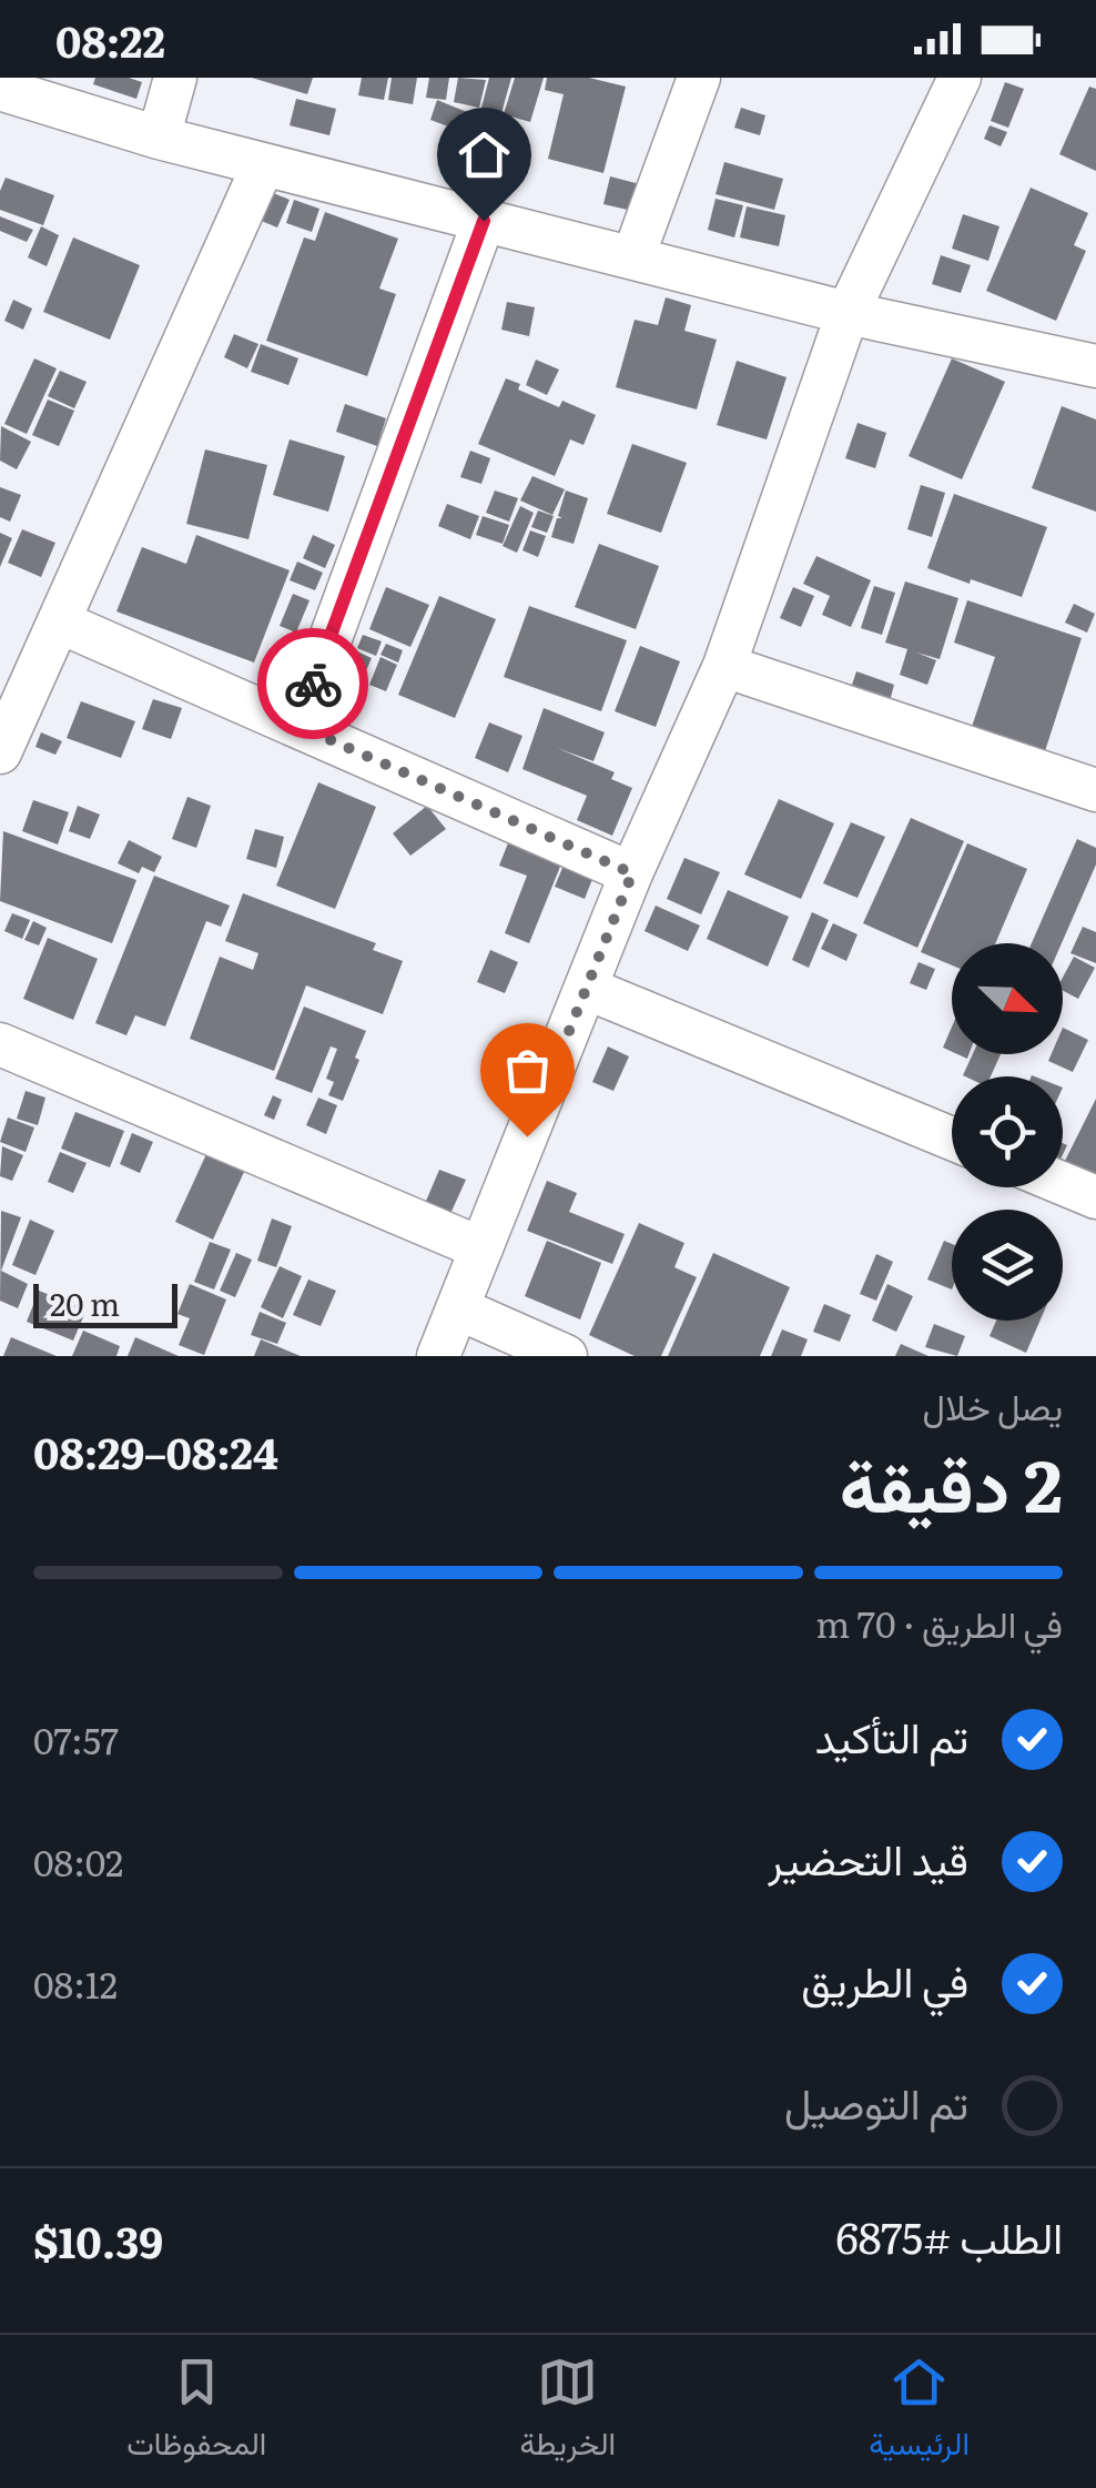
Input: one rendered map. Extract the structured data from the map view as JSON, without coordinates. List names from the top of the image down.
{
  "scale_bar": "20 m",
  "north": "bottom right",
  "page": {
    "status": "08:22",
    "scale": "20 m",
    "heading": ["2 دقيقة", "يصل خلال", "08:24–08:29"],
    "panel": ["الطلب #6875", "$10.39"],
    "bar": "في الطريق · 70 m",
    "list": [
      ["تم التأكيد", "07:57"],
      ["قيد التحضير", "08:02"],
      ["في الطريق", "08:12"],
      "تم التوصيل"
    ],
    "tabs": ["الرئيسية", "الخريطة", "المحفوظات"]
  }
}
